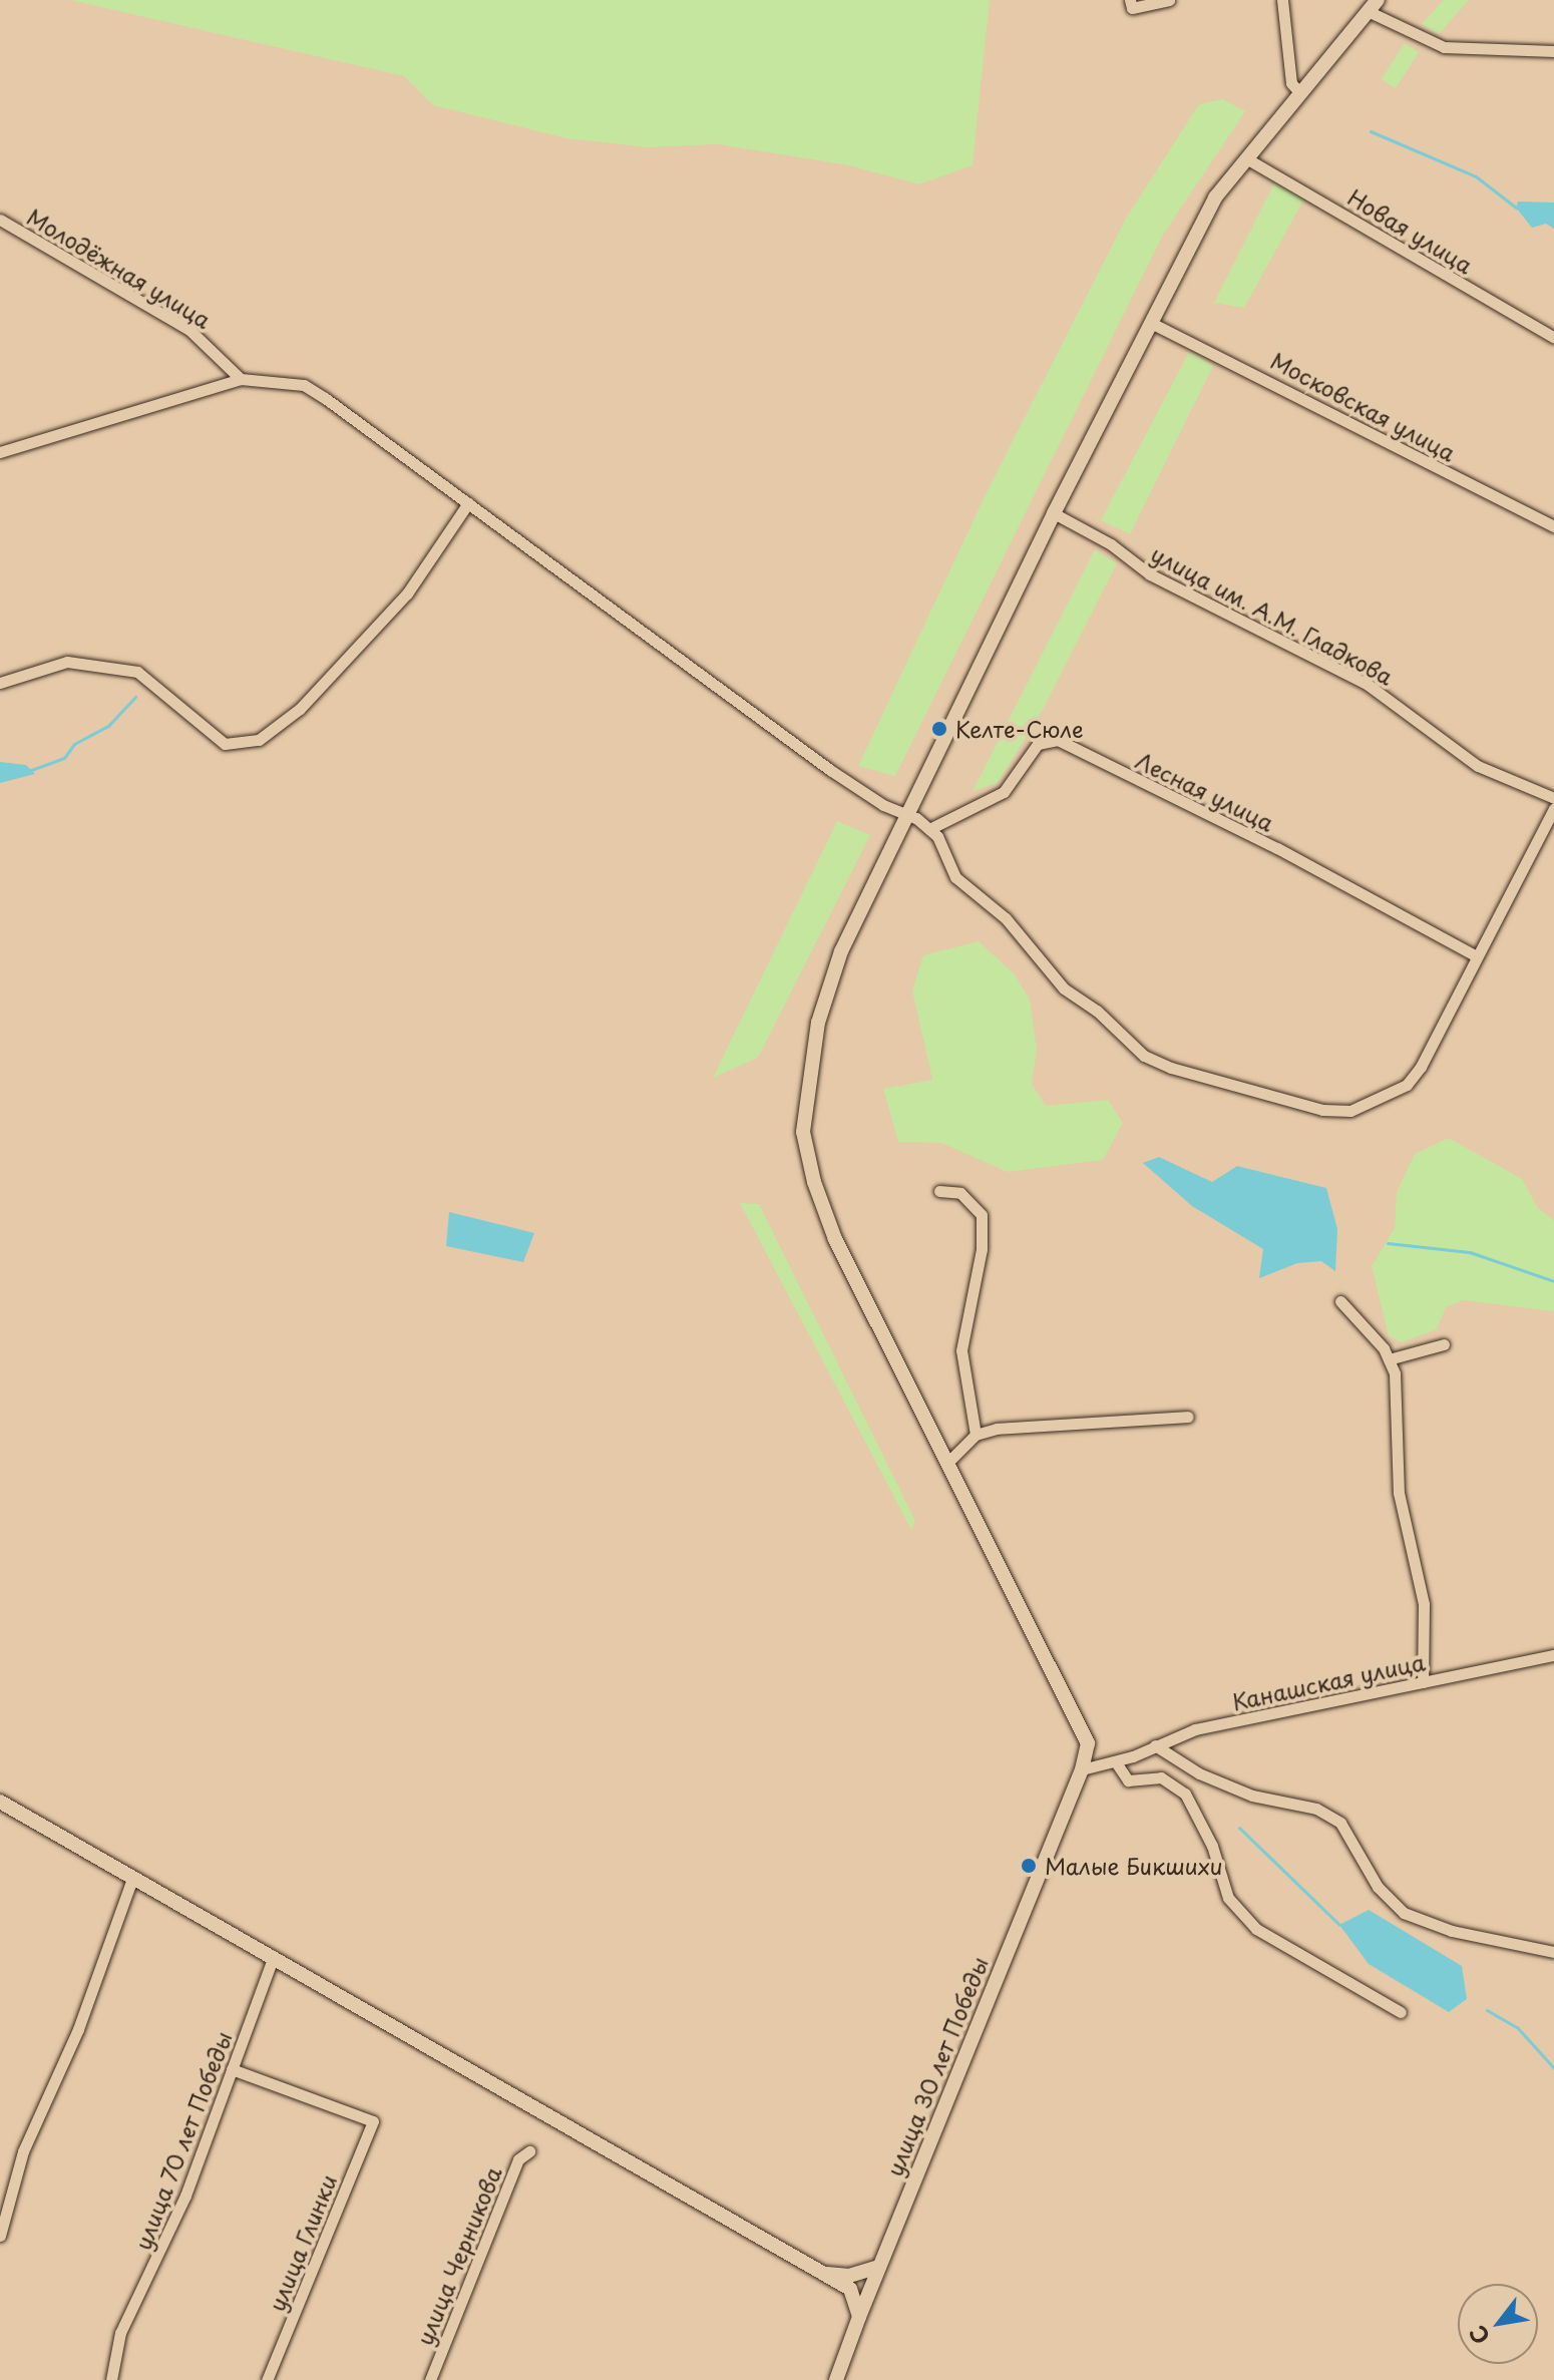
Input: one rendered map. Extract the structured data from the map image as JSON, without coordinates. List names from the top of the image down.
{
  "streets": {
    "street": [
      "Новая улица",
      "Молодёжная улица",
      "Московская улица",
      "улица им. А.М. Гладкова",
      "Лесная улица",
      "Канашская улица",
      "улица 30 лет Победы",
      "улица 70 лет Победы",
      "улица Глинки",
      "улица Черникова"
    ]
  },
  "crossings": [
    ["Новая улица", "улица 30 лет Победы"],
    ["Московская улица", "улица 30 лет Победы"],
    ["улица им. А.М. Гладкова", "улица 30 лет Победы"],
    ["Канашская улица", "улица 30 лет Победы"],
    ["улица 70 лет Победы", "улица Глинки"]
  ],
  "places": ["Келте-Сюле", "Малые Бикшихи"],
  "north": "bottom left"
}
